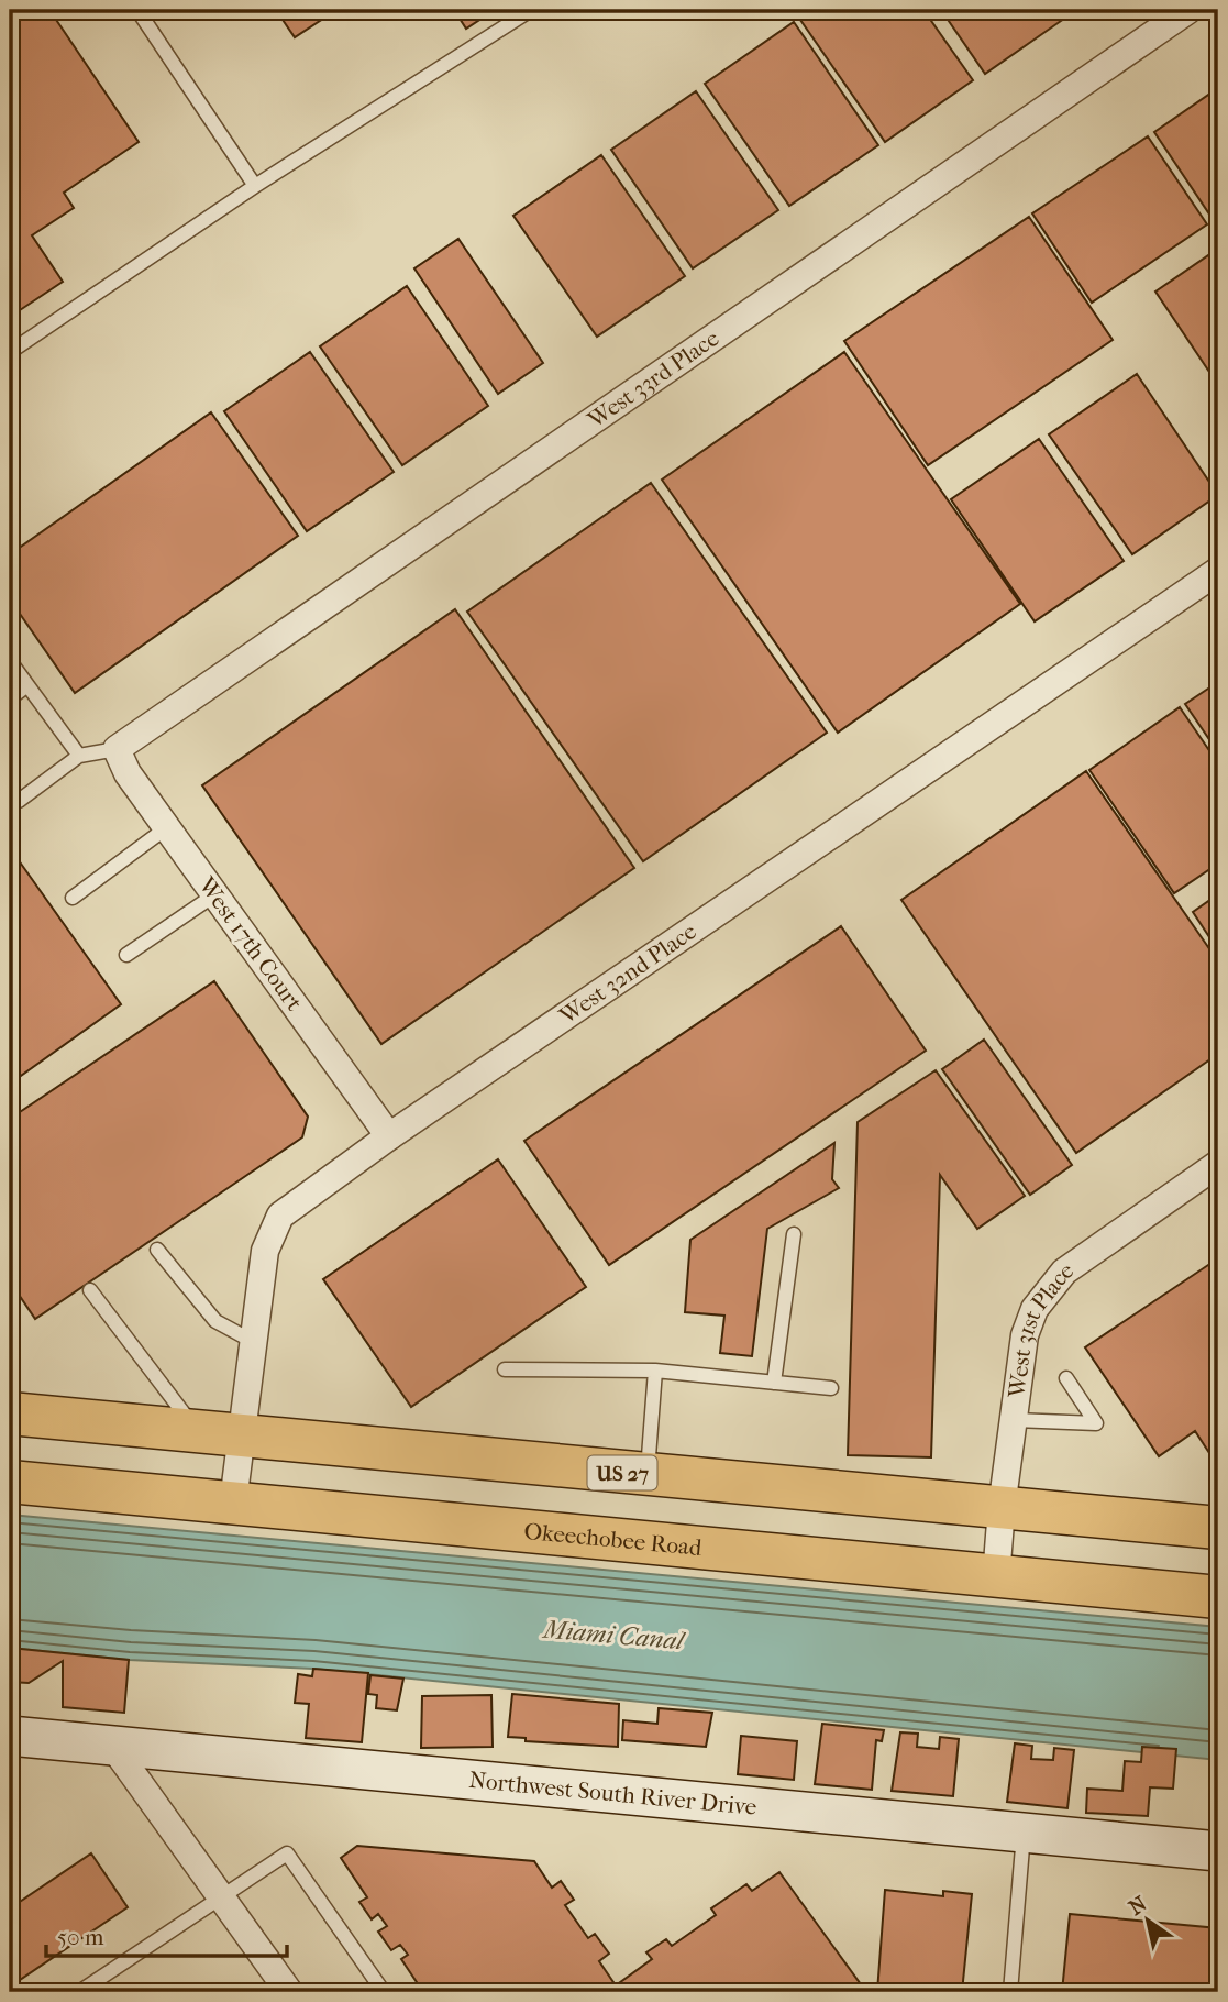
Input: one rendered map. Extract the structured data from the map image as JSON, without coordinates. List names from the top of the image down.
{
  "streets": {
    "highway": ["US 27", "Okeechobee Road"],
    "street": [
      "West 33rd Place",
      "West 17th Court",
      "West 32nd Place",
      "West 31st Place",
      "Northwest South River Drive"
    ]
  },
  "crossings": [
    ["West 33rd Place", "West 17th Court"],
    ["West 17th Court", "West 32nd Place"],
    ["West 32nd Place", "US 27"],
    ["West 32nd Place", "Okeechobee Road"],
    ["West 31st Place", "US 27"],
    ["West 31st Place", "Okeechobee Road"]
  ],
  "water": ["Miami Canal"],
  "scale_bar": "50 m",
  "north": "top left"
}
